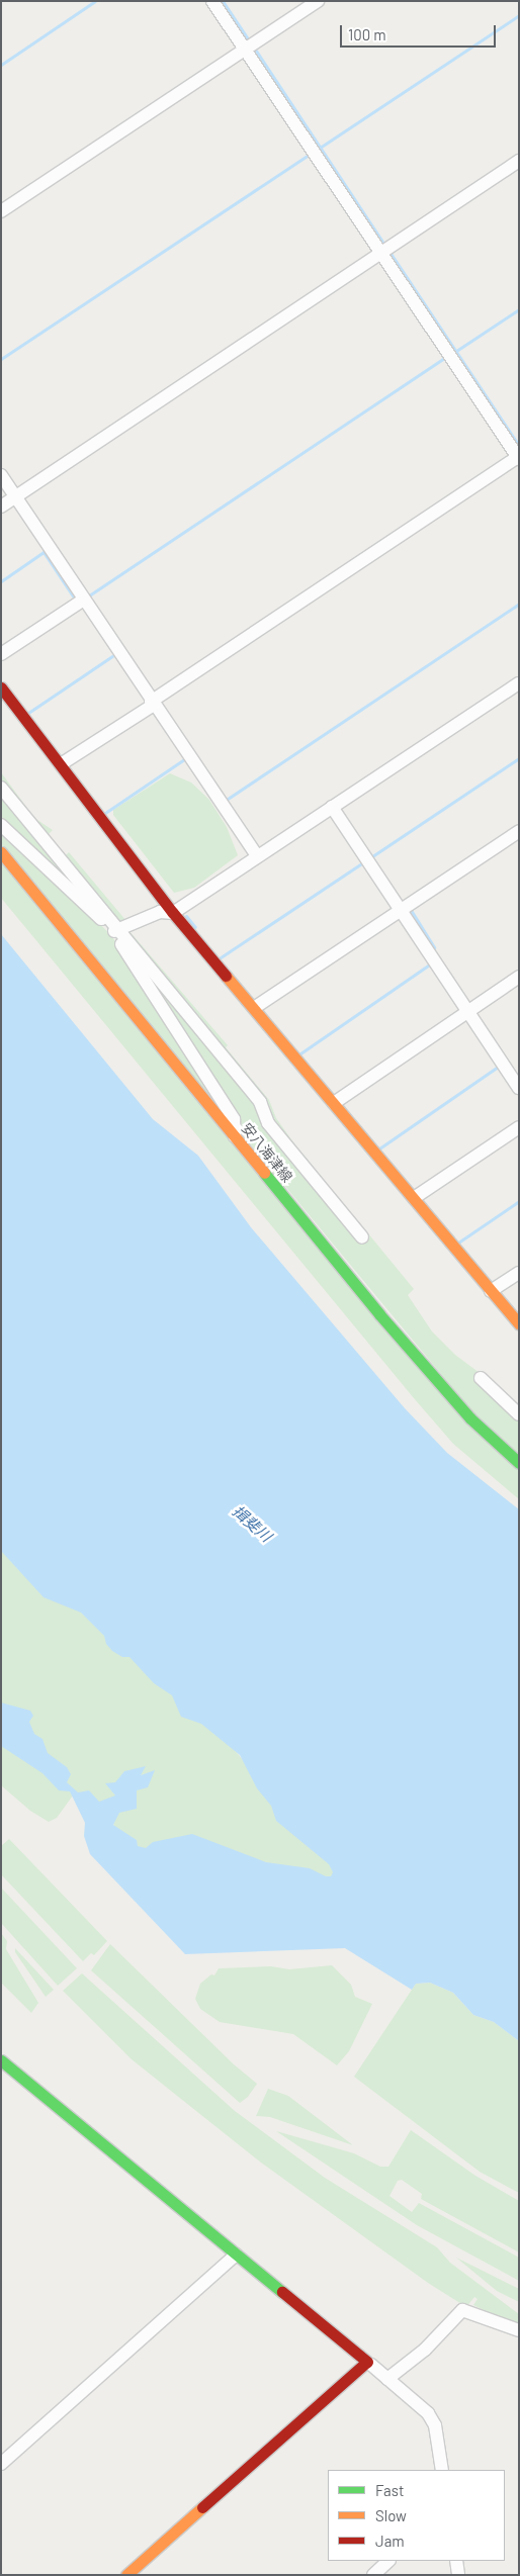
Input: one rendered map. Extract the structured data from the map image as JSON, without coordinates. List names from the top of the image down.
{
  "streets": {
    "street": ["安八海津線"]
  },
  "water": ["揖斐川"],
  "legend": ["Fast", "Slow", "Jam"],
  "scale_bar": "100 m"
}
